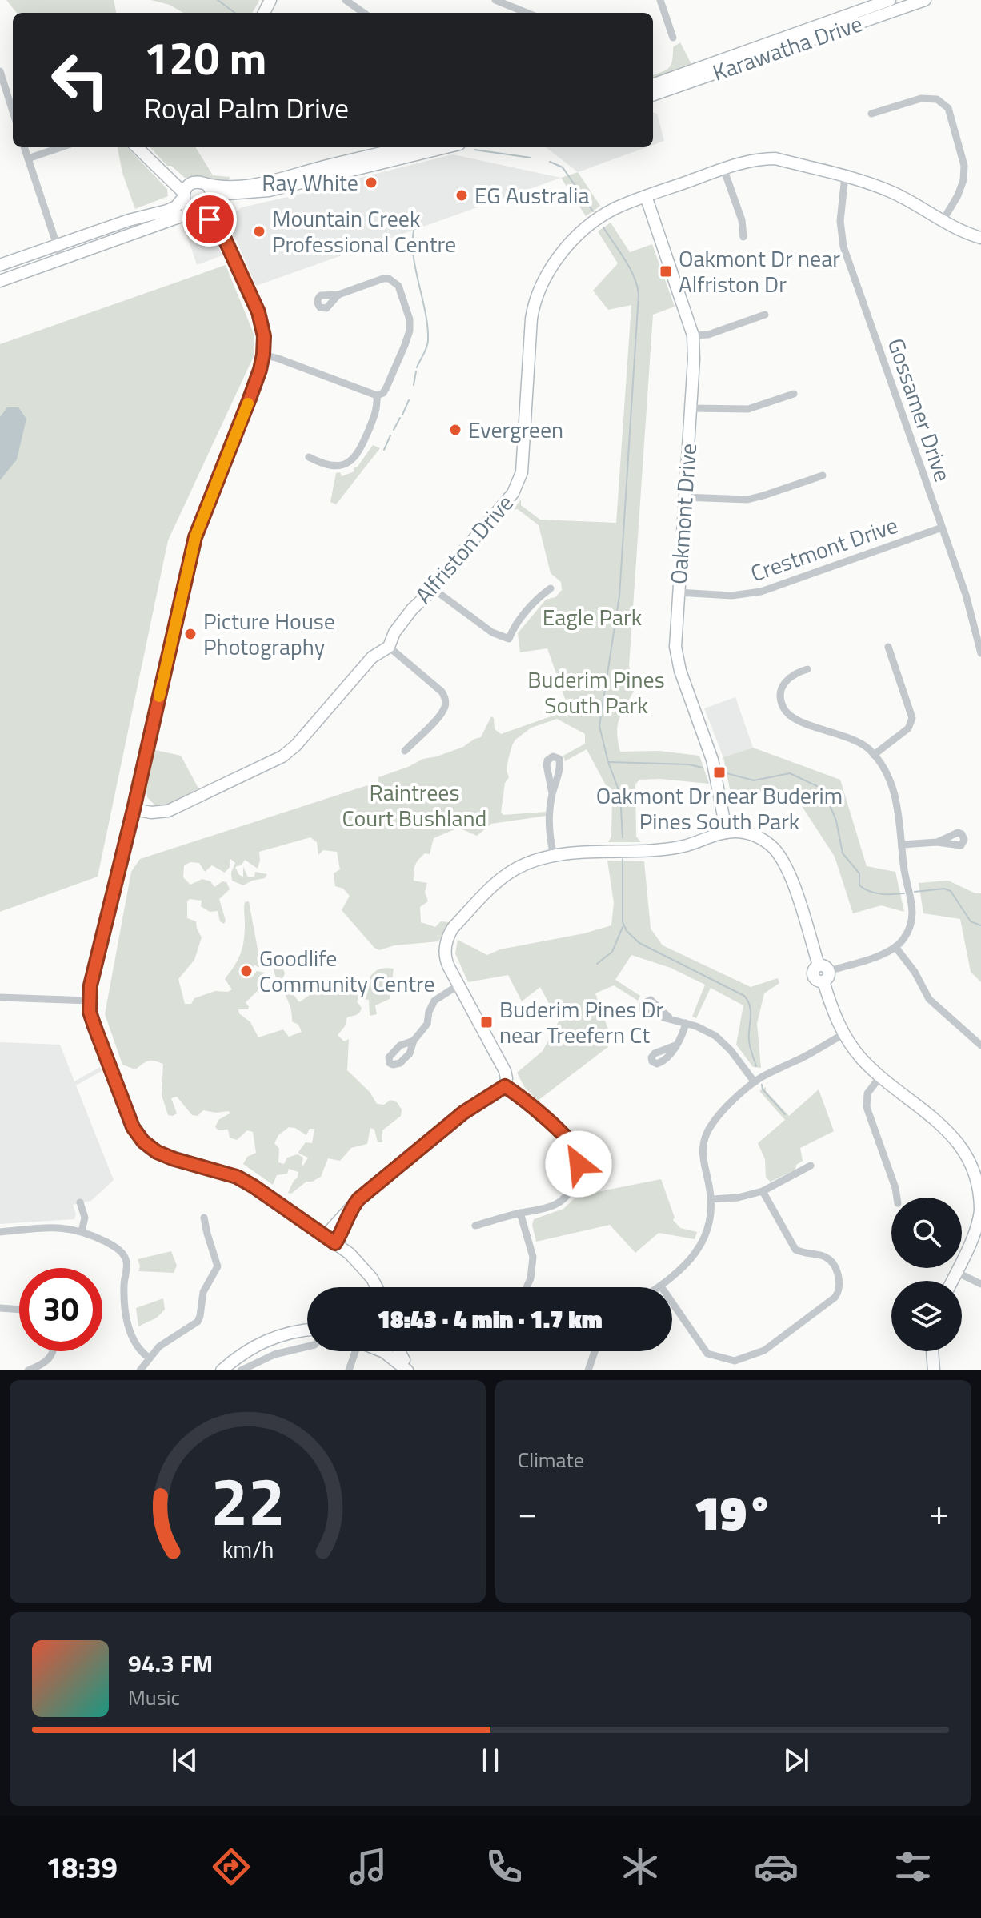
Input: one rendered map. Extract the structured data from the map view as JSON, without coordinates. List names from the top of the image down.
{
  "streets": {
    "street": [
      "Karawatha Drive",
      "Gossamer Drive",
      "Oakmont Drive",
      "Alfriston Drive",
      "Crestmont Drive"
    ]
  },
  "crossings": [
    ["Gossamer Drive", "Alfriston Drive"],
    ["Gossamer Drive", "Crestmont Drive"],
    ["Oakmont Drive", "Alfriston Drive"],
    ["Oakmont Drive", "Crestmont Drive"]
  ],
  "parks": ["Eagle Park", "Buderim Pines South Park", "Raintrees Court Bushland"],
  "places": {
    "other": [
      "Ray White",
      "EG Australia",
      "Mountain Creek Professional Centre",
      "Evergreen",
      "Picture House Photography",
      "Goodlife Community Centre"
    ],
    "transit": ["Oakmont Dr near Alfriston Dr", "Oakmont Dr near Buderim Pines South Park", "Buderim Pines Dr near Treefern Ct"]
  },
  "page": {
    "turn": ["120 m", "Royal Palm Drive"],
    "limit": "30",
    "trip": "18:43 · 4 min · 1.7 km",
    "tile": "Climate",
    "heat": ["−", "19°", "+"],
    "song": ["94.3 FM", "Music"],
    "tabs": "18:39",
    "gauge": ["22", "km/h"]
  }
}
